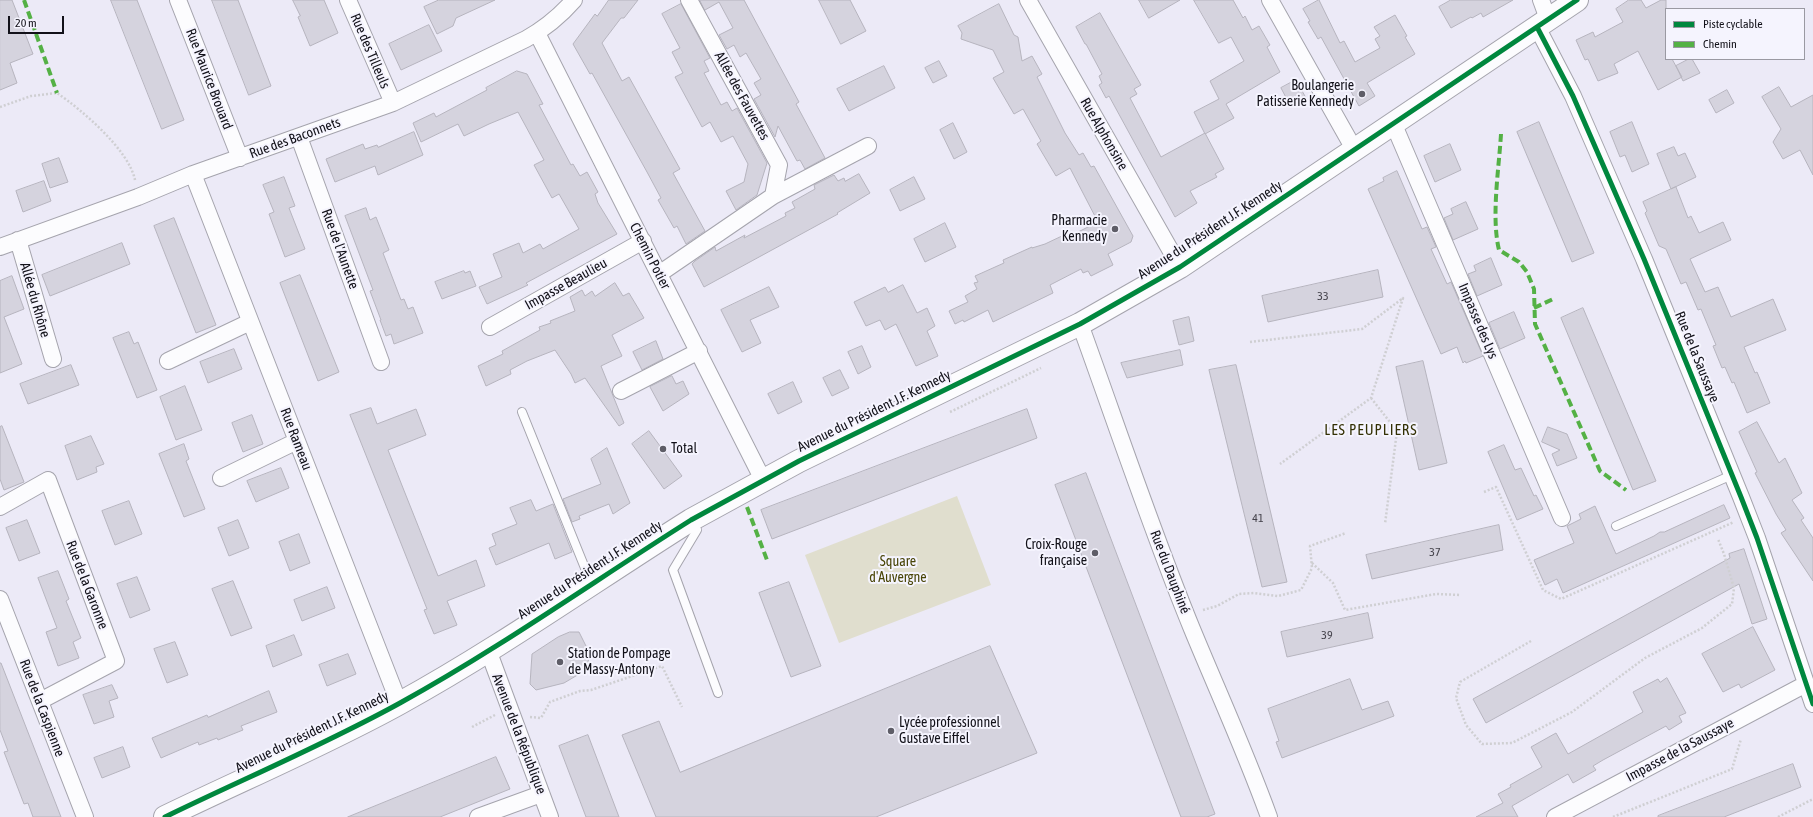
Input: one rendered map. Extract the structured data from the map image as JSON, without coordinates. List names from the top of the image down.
{
  "streets": {
    "street": [
      "Rue des Tilleuls",
      "Rue Maurice Brouard",
      "Allée des Fauvettes",
      "Rue Alphonsine",
      "Rue des Baconnets",
      "Avenue du Président J.F. Kennedy",
      "Rue de l'Aunette",
      "Chemin Potier",
      "Impasse Beaulieu",
      "Allée du Rhône",
      "Impasse des Lys",
      "Rue de la Saussaye",
      "Rue Rameau",
      "Rue du Dauphiné",
      "Rue de la Garonne",
      "Rue de la Caspienne",
      "Avenue de la République",
      "Impasse de la Saussaye"
    ]
  },
  "crossings": [
    ["Rue des Tilleuls", "Rue des Baconnets"],
    ["Rue Maurice Brouard", "Rue des Baconnets"],
    ["Rue Alphonsine", "Avenue du Président J.F. Kennedy"],
    ["Rue des Baconnets", "Rue de l'Aunette"],
    ["Rue des Baconnets", "Chemin Potier"],
    ["Rue des Baconnets", "Allée du Rhône"],
    ["Rue des Baconnets", "Rue Rameau"],
    ["Avenue du Président J.F. Kennedy", "Chemin Potier"],
    ["Avenue du Président J.F. Kennedy", "Impasse des Lys"],
    ["Avenue du Président J.F. Kennedy", "Rue de la Saussaye"],
    ["Avenue du Président J.F. Kennedy", "Rue Rameau"],
    ["Avenue du Président J.F. Kennedy", "Rue du Dauphiné"],
    ["Avenue du Président J.F. Kennedy", "Avenue de la République"],
    ["Chemin Potier", "Impasse Beaulieu"],
    ["Rue de la Saussaye", "Impasse de la Saussaye"],
    ["Rue de la Garonne", "Rue de la Caspienne"]
  ],
  "districts": ["LES PEUPLIERS"],
  "parks": ["Square d'Auvergne"],
  "places": [
    "Boulangerie Patisserie Kennedy",
    "Pharmacie Kennedy",
    "Total",
    "Croix-Rouge française",
    "Station de Pompage de Massy-Antony",
    "Lycée professionnel Gustave Eiffel"
  ],
  "house_numbers": [
    "33",
    "41",
    "37",
    "39"
  ],
  "legend": ["Piste cyclable", "Chemin"],
  "scale_bar": "20 m"
}
